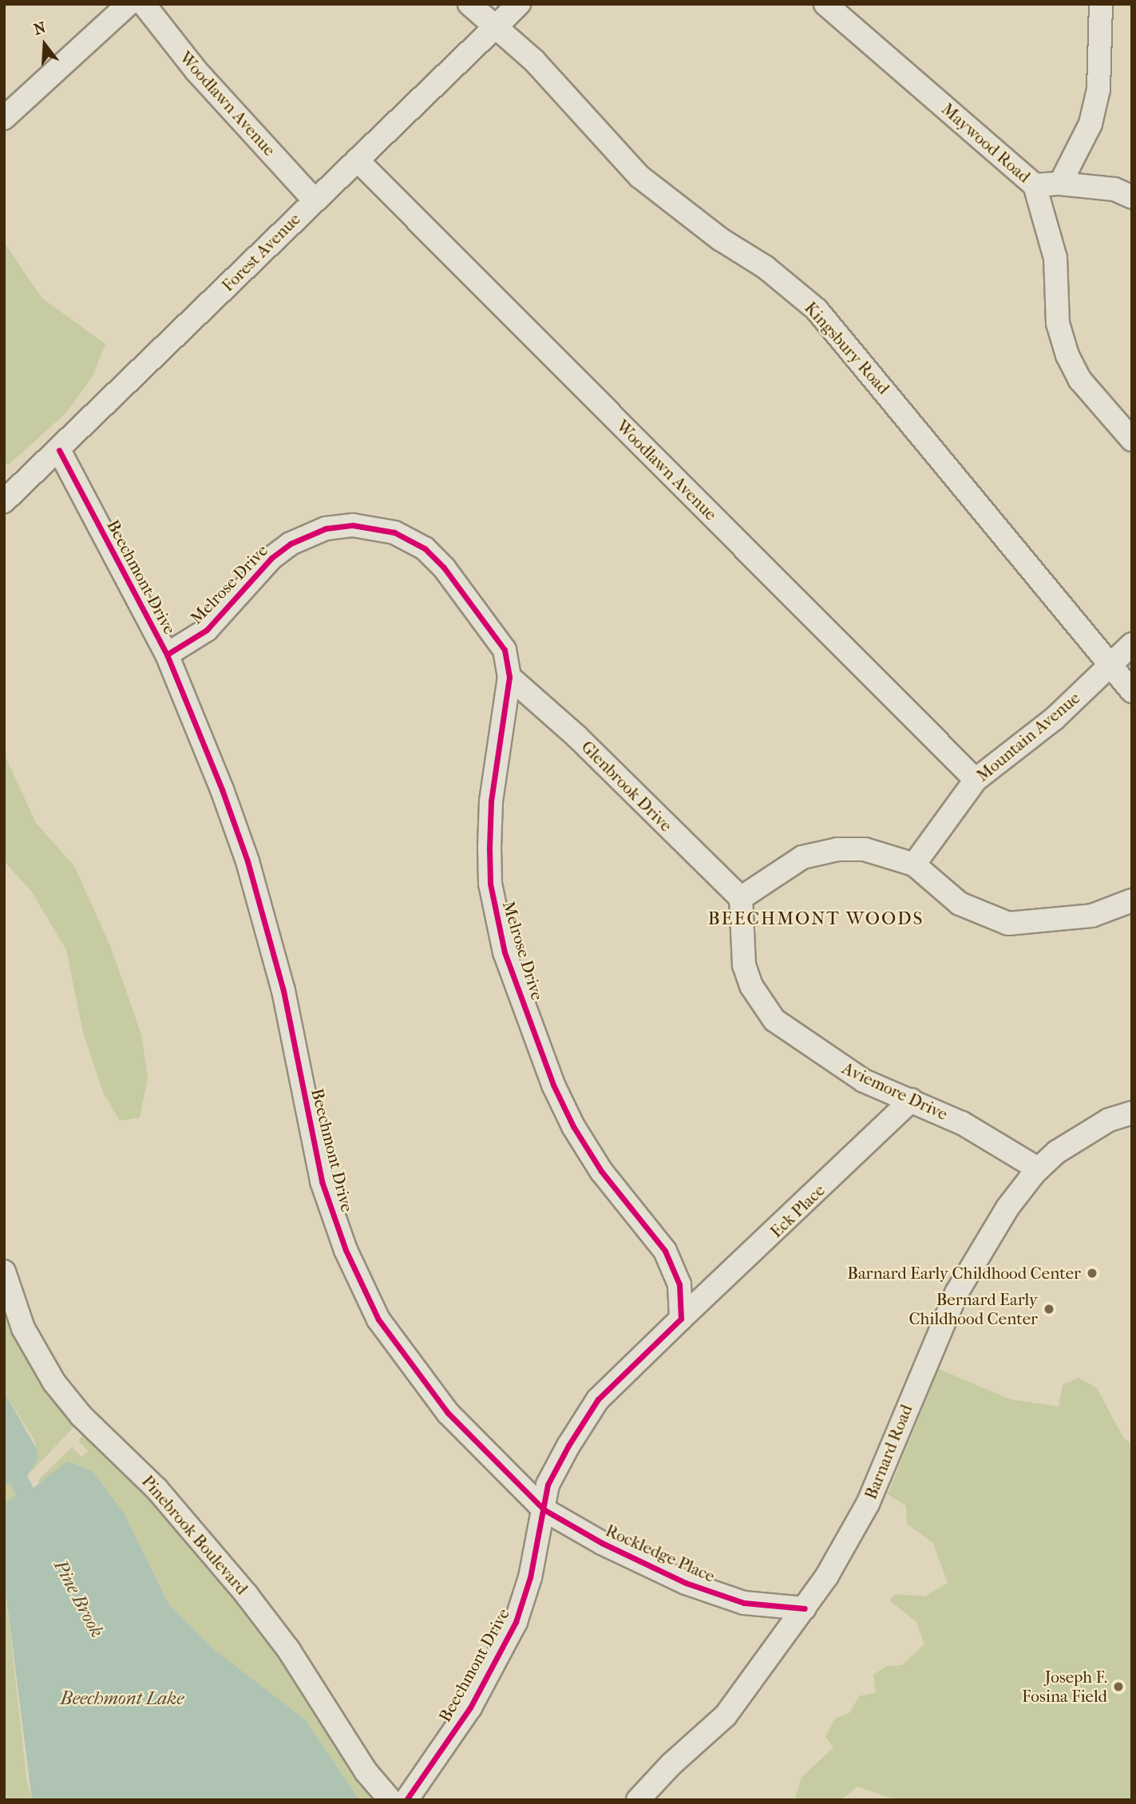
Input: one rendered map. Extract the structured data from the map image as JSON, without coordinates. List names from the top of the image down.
{
  "streets": {
    "street": [
      "Woodlawn Avenue",
      "Maywood Road",
      "Forest Avenue",
      "Kingsbury Road",
      "Beechmont Drive",
      "Melrose Drive",
      "Mountain Avenue",
      "Glenbrook Drive",
      "Aviemore Drive",
      "Eck Place",
      "Barnard Road",
      "Pinebrook Boulevard",
      "Rockledge Place"
    ]
  },
  "crossings": [
    ["Woodlawn Avenue", "Forest Avenue"],
    ["Woodlawn Avenue", "Mountain Avenue"],
    ["Forest Avenue", "Kingsbury Road"],
    ["Forest Avenue", "Beechmont Drive"],
    ["Kingsbury Road", "Mountain Avenue"],
    ["Beechmont Drive", "Melrose Drive"],
    ["Beechmont Drive", "Rockledge Place"],
    ["Melrose Drive", "Glenbrook Drive"],
    ["Melrose Drive", "Eck Place"],
    ["Glenbrook Drive", "Aviemore Drive"],
    ["Aviemore Drive", "Eck Place"],
    ["Aviemore Drive", "Barnard Road"],
    ["Barnard Road", "Rockledge Place"]
  ],
  "districts": ["BEECHMONT WOODS"],
  "water": ["Pine Brook", "Beechmont Lake"],
  "places": ["Barnard Early Childhood Center", "Bernard Early Childhood Center", "Joseph F. Fosina Field"],
  "north": "top"
}
